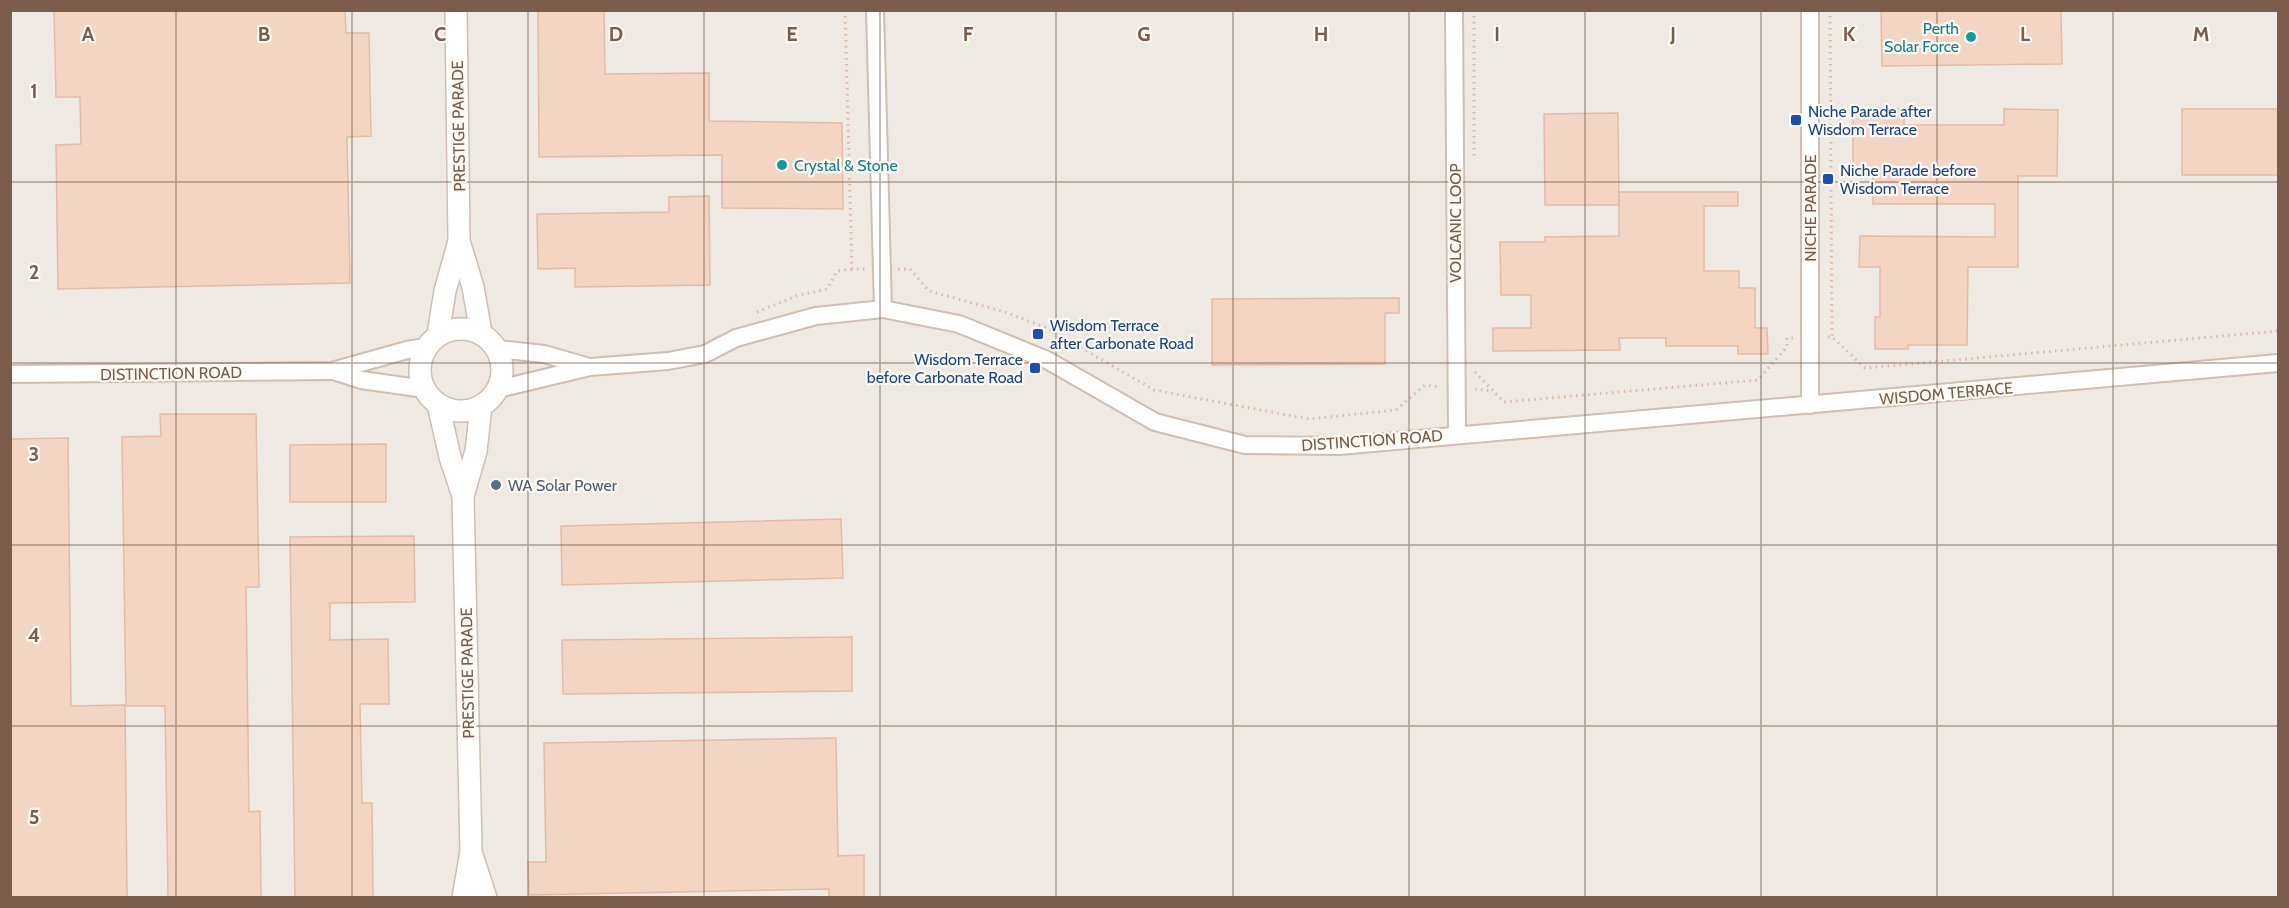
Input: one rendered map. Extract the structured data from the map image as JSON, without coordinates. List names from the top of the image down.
{
  "streets": {
    "street": [
      "PRESTIGE PARADE",
      "NICHE PARADE",
      "VOLCANIC LOOP",
      "DISTINCTION ROAD",
      "WISDOM TERRACE"
    ]
  },
  "crossings": [
    ["PRESTIGE PARADE", "DISTINCTION ROAD"],
    ["NICHE PARADE", "WISDOM TERRACE"],
    ["VOLCANIC LOOP", "DISTINCTION ROAD"],
    ["DISTINCTION ROAD", "WISDOM TERRACE"]
  ],
  "places": {
    "other": ["Perth Solar Force", "Crystal & Stone", "WA Solar Power"],
    "transit": [
      "Niche Parade after Wisdom Terrace",
      "Niche Parade before Wisdom Terrace",
      "Wisdom Terrace after Carbonate Road",
      "Wisdom Terrace before Carbonate Road"
    ]
  },
  "grid": {
    "columns": [
      "A",
      "B",
      "C",
      "D",
      "E",
      "F",
      "G",
      "H",
      "I",
      "J",
      "K",
      "L",
      "M"
    ],
    "rows": [
      "1",
      "2",
      "3",
      "4",
      "5"
    ]
  }
}
